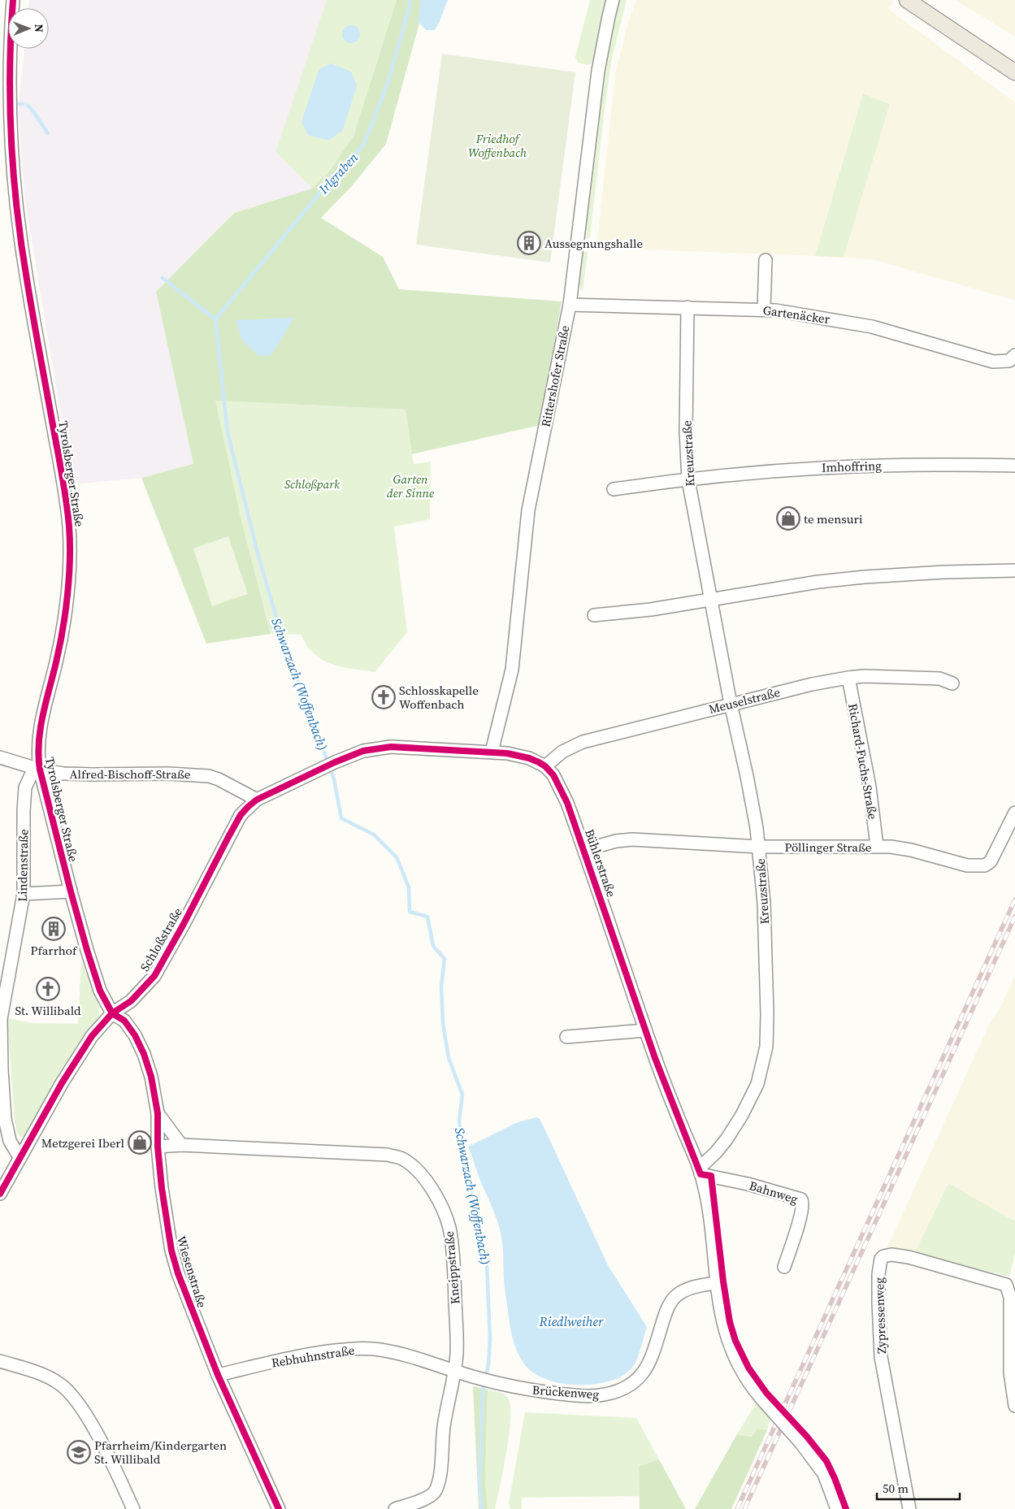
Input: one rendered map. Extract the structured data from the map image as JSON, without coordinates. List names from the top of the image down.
{
  "streets": {
    "street": [
      "Gartenäcker",
      "Rittershofer Straße",
      "Kreuzstraße",
      "Imhoffring",
      "Tyrolsberger Straße",
      "Meuselstraße",
      "Richard-Fuchs-Straße",
      "Alfred-Bischoff-Straße",
      "Pöllinger Straße",
      "Bühlerstraße",
      "Lindenstraße",
      "Schloßstraße",
      "Bahnweg",
      "Kneippstraße",
      "Wiesenstraße",
      "Zypressenweg",
      "Rebhuhnstraße",
      "Brückenweg"
    ]
  },
  "crossings": [
    ["Gartenäcker", "Rittershofer Straße"],
    ["Gartenäcker", "Kreuzstraße"],
    ["Rittershofer Straße", "Bühlerstraße"],
    ["Kreuzstraße", "Imhoffring"],
    ["Kreuzstraße", "Meuselstraße"],
    ["Kreuzstraße", "Pöllinger Straße"],
    ["Kreuzstraße", "Bühlerstraße"],
    ["Kreuzstraße", "Bahnweg"],
    ["Tyrolsberger Straße", "Alfred-Bischoff-Straße"],
    ["Tyrolsberger Straße", "Lindenstraße"],
    ["Tyrolsberger Straße", "Schloßstraße"],
    ["Tyrolsberger Straße", "Wiesenstraße"],
    ["Meuselstraße", "Richard-Fuchs-Straße"],
    ["Meuselstraße", "Bühlerstraße"],
    ["Richard-Fuchs-Straße", "Pöllinger Straße"],
    ["Alfred-Bischoff-Straße", "Lindenstraße"],
    ["Alfred-Bischoff-Straße", "Schloßstraße"],
    ["Pöllinger Straße", "Bühlerstraße"],
    ["Bühlerstraße", "Schloßstraße"],
    ["Bühlerstraße", "Bahnweg"],
    ["Bühlerstraße", "Brückenweg"],
    ["Lindenstraße", "Schloßstraße"],
    ["Schloßstraße", "Wiesenstraße"],
    ["Kneippstraße", "Wiesenstraße"],
    ["Kneippstraße", "Rebhuhnstraße"],
    ["Kneippstraße", "Brückenweg"],
    ["Wiesenstraße", "Rebhuhnstraße"],
    ["Rebhuhnstraße", "Brückenweg"]
  ],
  "water": ["Irlgraben", "Schwarzach (Woffenbach)", "Riedlweiher"],
  "parks": ["Friedhof Woffenbach", "Garten der Sinne", "Schloßpark"],
  "places": {
    "building": ["Aussegnungshalle", "Pfarrhof"],
    "shop": ["te mensuri", "Metzgerei Iberl"],
    "church": ["Schlosskapelle Woffenbach", "St. Willibald"],
    "school or university": ["Pfarrheim/Kindergarten St. Willibald"]
  },
  "scale_bar": "50 m",
  "north": "right"
}
